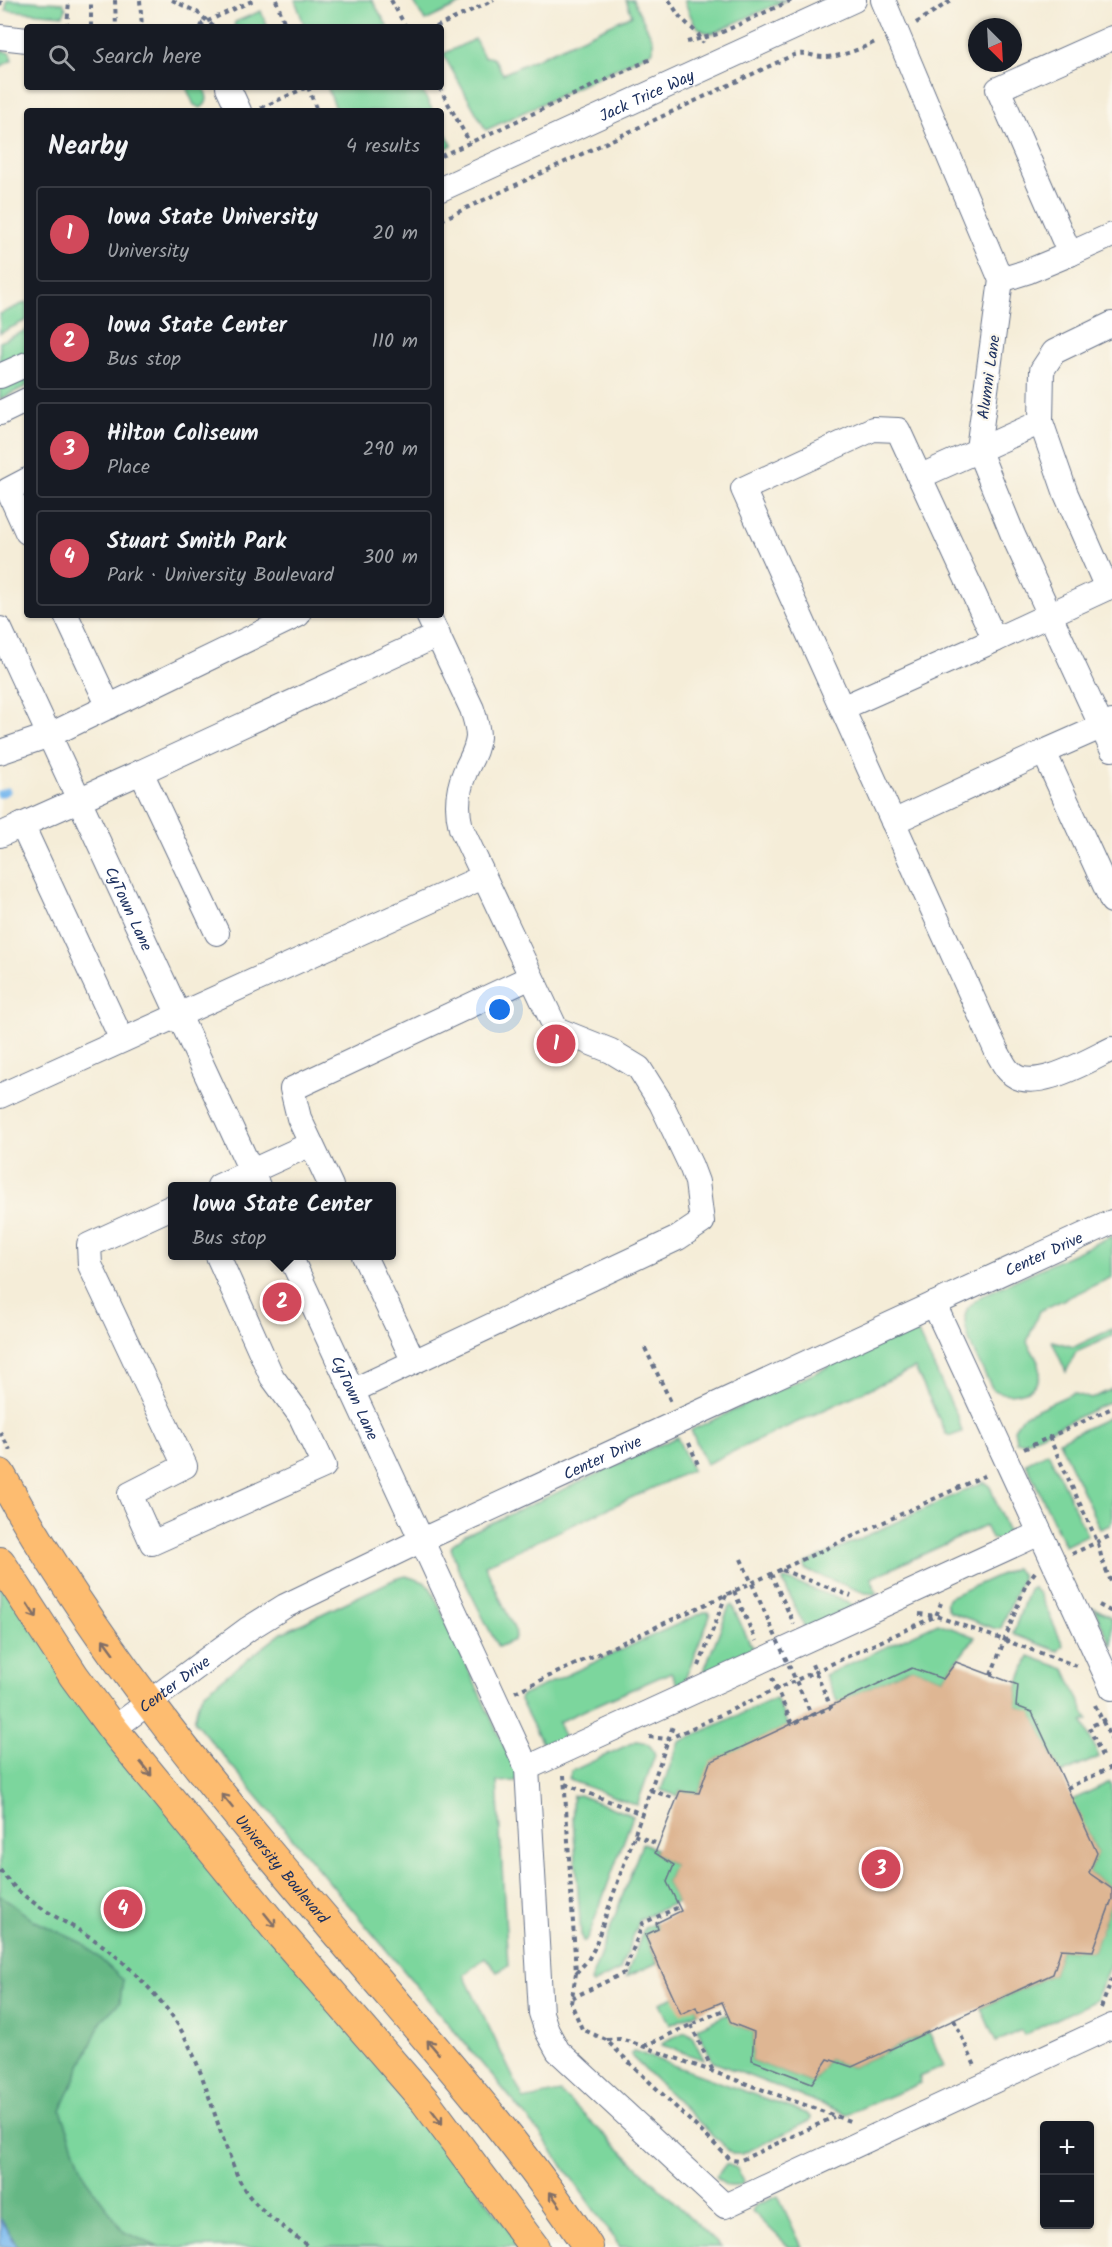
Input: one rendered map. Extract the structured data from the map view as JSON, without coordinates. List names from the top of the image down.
{
  "streets": {
    "main road": ["University Boulevard"],
    "street": [
      "Jack Trice Way",
      "Alumni Lane",
      "CyTown Lane",
      "Center Drive"
    ]
  },
  "crossings": [
    ["CyTown Lane", "Center Drive"],
    ["Center Drive", "University Boulevard"]
  ],
  "north": "bottom right",
  "page": {
    "search": "Search here",
    "heading": ["Nearby", "4 results"],
    "list": [
      {
        "mark": "1",
        "name": "Iowa State University",
        "note": "University",
        "value": "20 m"
      },
      {
        "mark": "2",
        "name": "Iowa State Center",
        "note": "Bus stop",
        "value": "110 m"
      },
      {
        "mark": "3",
        "name": "Hilton Coliseum",
        "note": "Place",
        "value": "290 m"
      },
      {
        "mark": "4",
        "name": "Stuart Smith Park",
        "note": "Park · University Boulevard",
        "value": "300 m"
      }
    ],
    "pins": [
      "1",
      "2",
      "3",
      "4"
    ],
    "popup": ["Iowa State Center", "Bus stop"],
    "map_buttons": ["+", "−"]
  }
}
